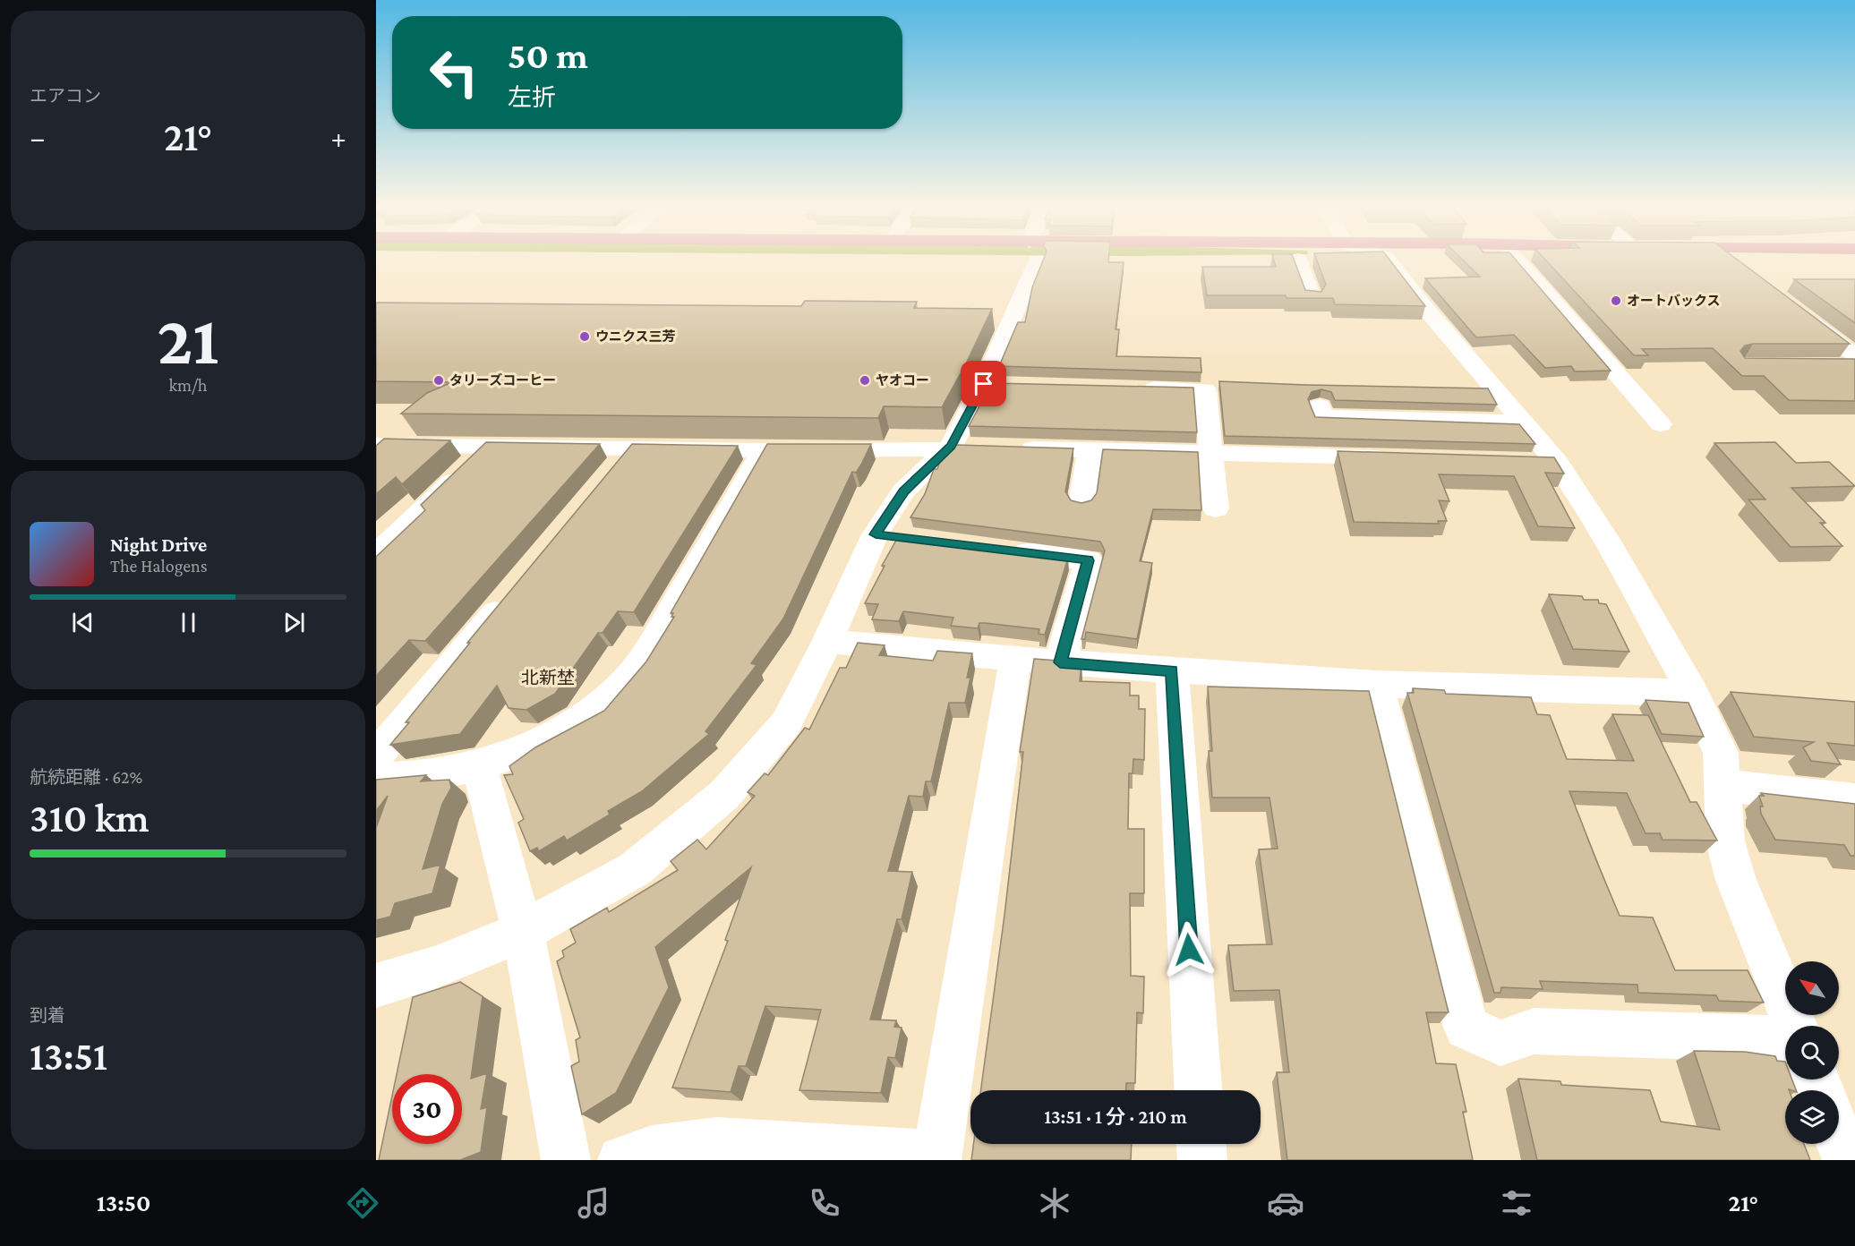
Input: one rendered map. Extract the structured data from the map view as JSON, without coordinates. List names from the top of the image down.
{
  "districts": ["北新埜"],
  "places": [
    "オートバックス",
    "ウニクス三芳",
    "タリーズコーヒー",
    "ヤオコー"
  ],
  "north": "top left",
  "page": {
    "tile": [
      "エアコン",
      ["21", "km/h"],
      ["航続距離 · 62%", "310 km"],
      ["到着", "13:51"]
    ],
    "turn": ["50 m", "左折"],
    "heat": ["−", "21°", "+"],
    "song": ["Night Drive", "The Halogens"],
    "limit": "30",
    "trip": "13:51 · 1 分 · 210 m",
    "tabs": ["13:50", "21°"]
  }
}
